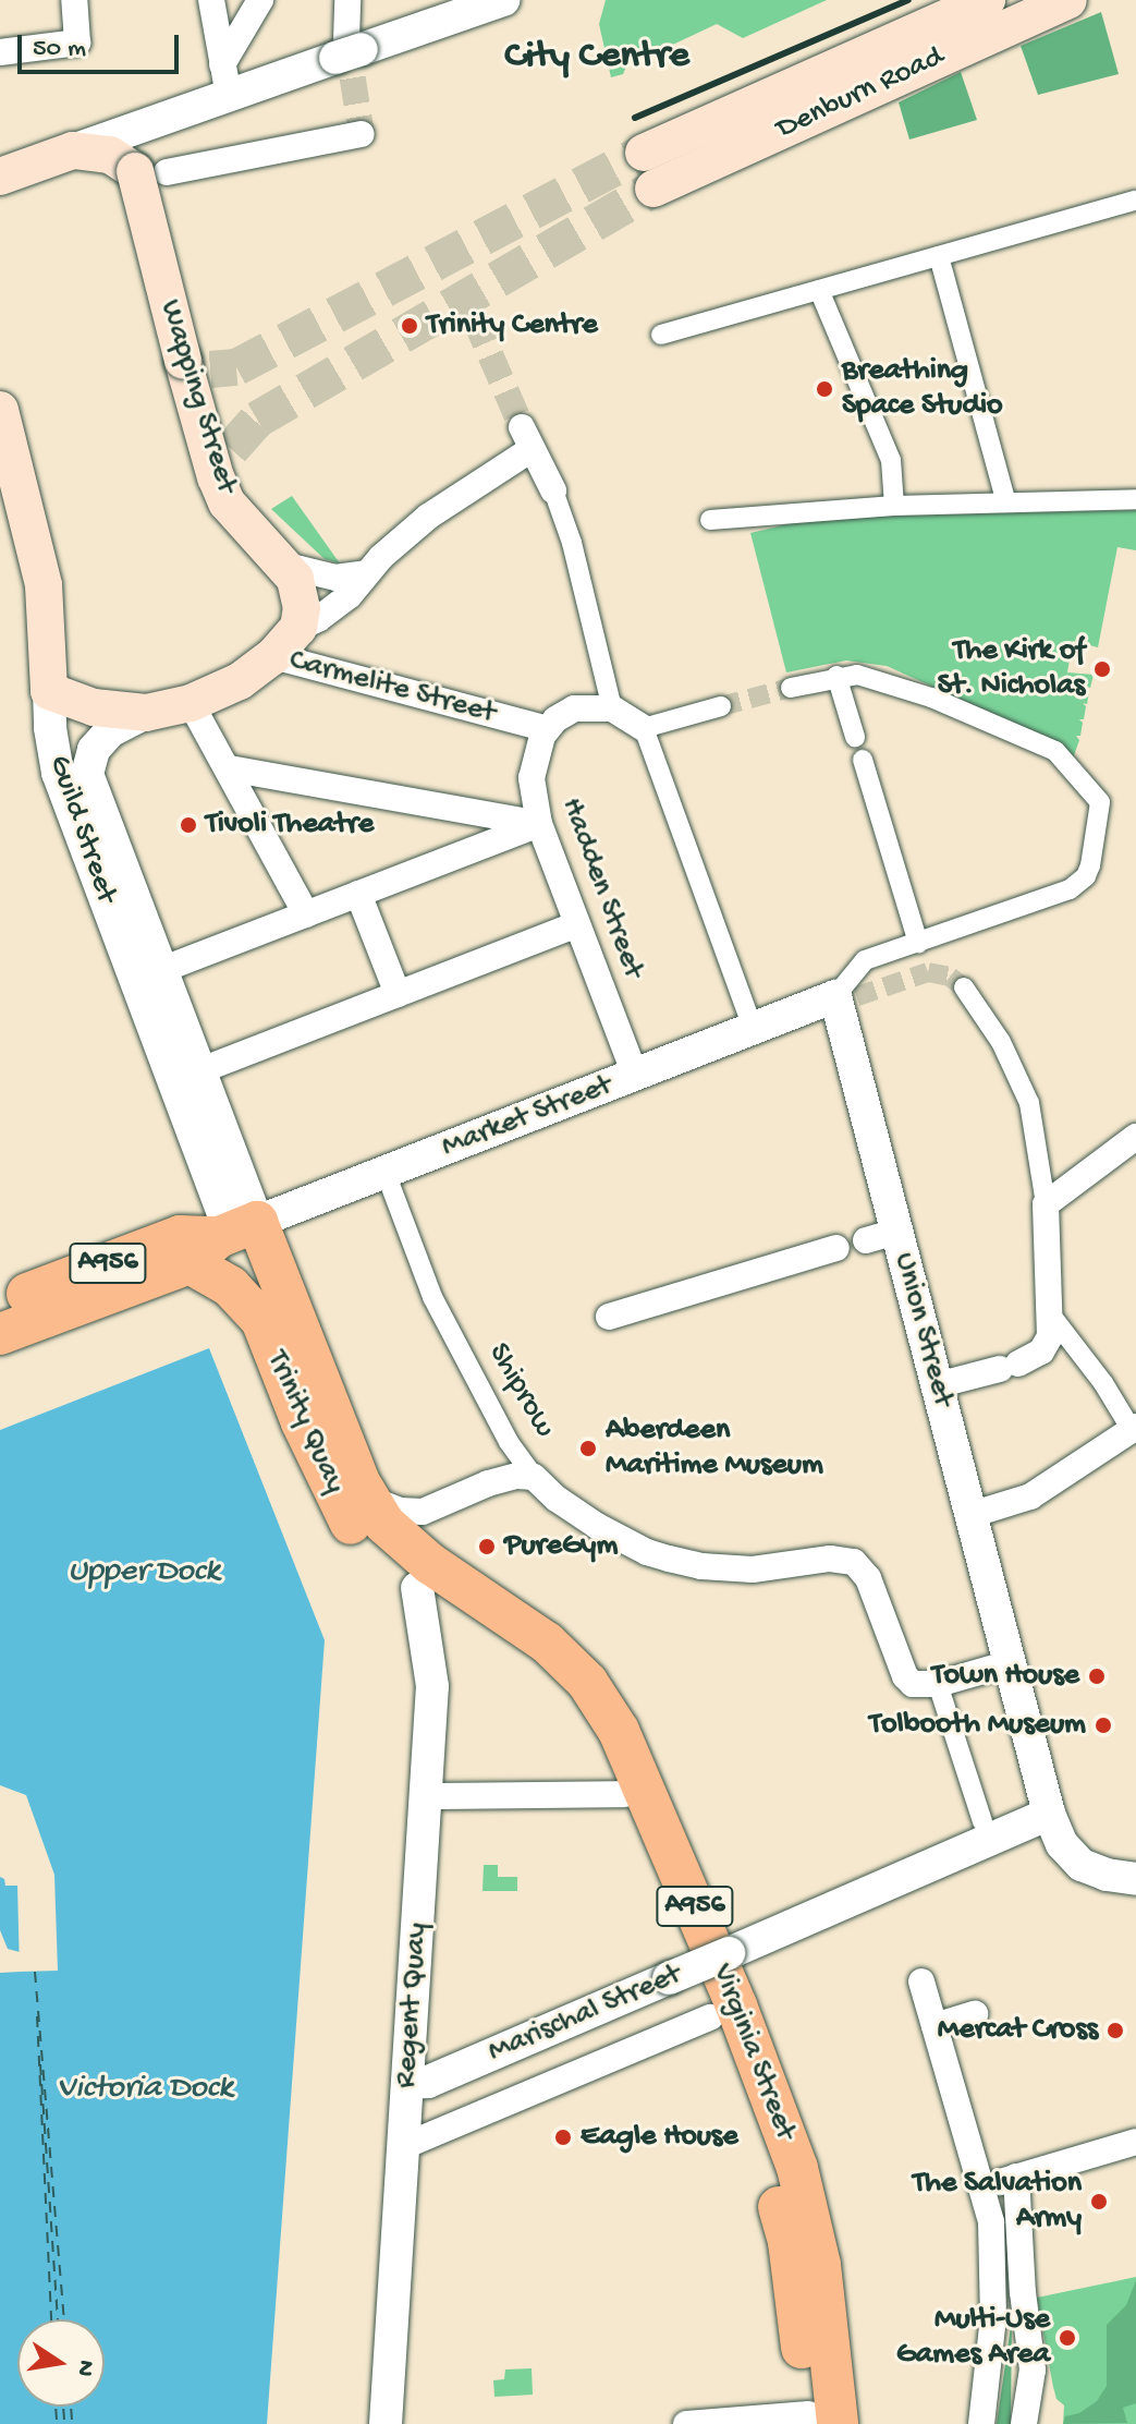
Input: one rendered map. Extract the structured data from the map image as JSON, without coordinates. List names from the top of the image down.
{
  "streets": {
    "main road": [
      "Denburn Road",
      "Wapping Street",
      "Carmelite Street",
      "Guild Street",
      "Market Street",
      "A956",
      "Trinity Quay",
      "Virginia Street"
    ],
    "street": [
      "Hadden Street",
      "Union Street",
      "Shiprow",
      "Regent Quay",
      "Marischal Street"
    ]
  },
  "crossings": [
    ["Carmelite Street", "Guild Street"],
    ["Carmelite Street", "Hadden Street"],
    ["Guild Street", "Market Street"],
    ["Guild Street", "Trinity Quay"],
    ["Hadden Street", "Market Street"],
    ["Market Street", "Union Street"],
    ["Market Street", "Shiprow"],
    ["Market Street", "Trinity Quay"],
    ["Union Street", "Marischal Street"],
    ["Trinity Quay", "Regent Quay"],
    ["Trinity Quay", "Virginia Street"],
    ["Regent Quay", "Marischal Street"],
    ["Regent Quay", "Virginia Street"]
  ],
  "districts": ["City Centre"],
  "water": ["Upper Dock", "Victoria Dock"],
  "places": [
    "Trinity Centre",
    "Breathing Space Studio",
    "The Kirk of St. Nicholas",
    "Tivoli Theatre",
    "Aberdeen Maritime Museum",
    "PureGym",
    "Town House",
    "Tolbooth Museum",
    "Mercat Cross",
    "Eagle House",
    "The Salvation Army",
    "Multi-Use Games Area"
  ],
  "scale_bar": "50 m",
  "north": "right"
}
